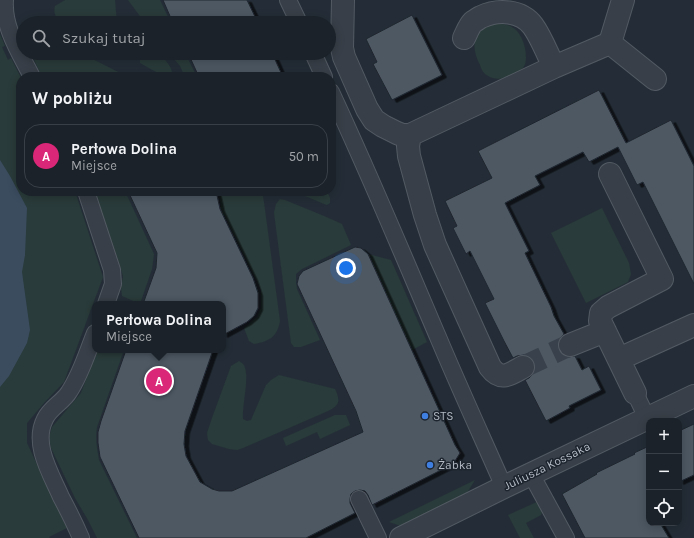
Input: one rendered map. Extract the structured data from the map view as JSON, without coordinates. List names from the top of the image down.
{
  "streets": {
    "street": ["Juliusza Kossaka"]
  },
  "places": ["STS", "Żabka"],
  "page": {
    "search": "Szukaj tutaj",
    "heading": "W pobliżu",
    "list": [
      {
        "mark": "A",
        "name": "Perłowa Dolina",
        "note": "Miejsce",
        "value": "50 m"
      }
    ],
    "popup": ["Perłowa Dolina", "Miejsce"],
    "pins": "A",
    "map_buttons": ["+", "−"]
  }
}
